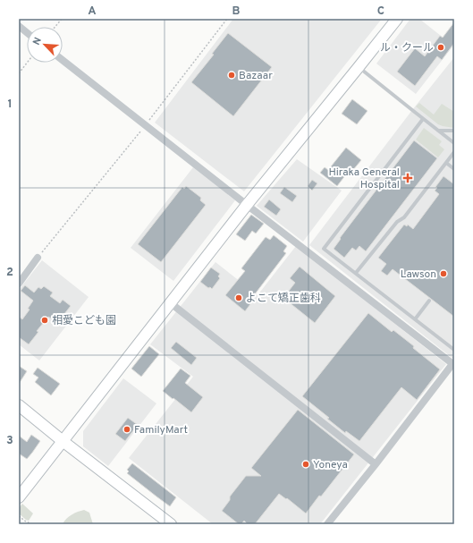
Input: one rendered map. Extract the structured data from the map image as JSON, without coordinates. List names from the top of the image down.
{
  "places": {
    "other": [
      "ル・クール",
      "Bazaar",
      "Lawson",
      "よこて矯正歯科",
      "相愛こども園",
      "FamilyMart",
      "Yoneya"
    ],
    "health": ["Hiraka General Hospital"]
  },
  "north": "top left",
  "grid": {
    "columns": ["A", "B", "C"],
    "rows": ["1", "2", "3"]
  }
}
